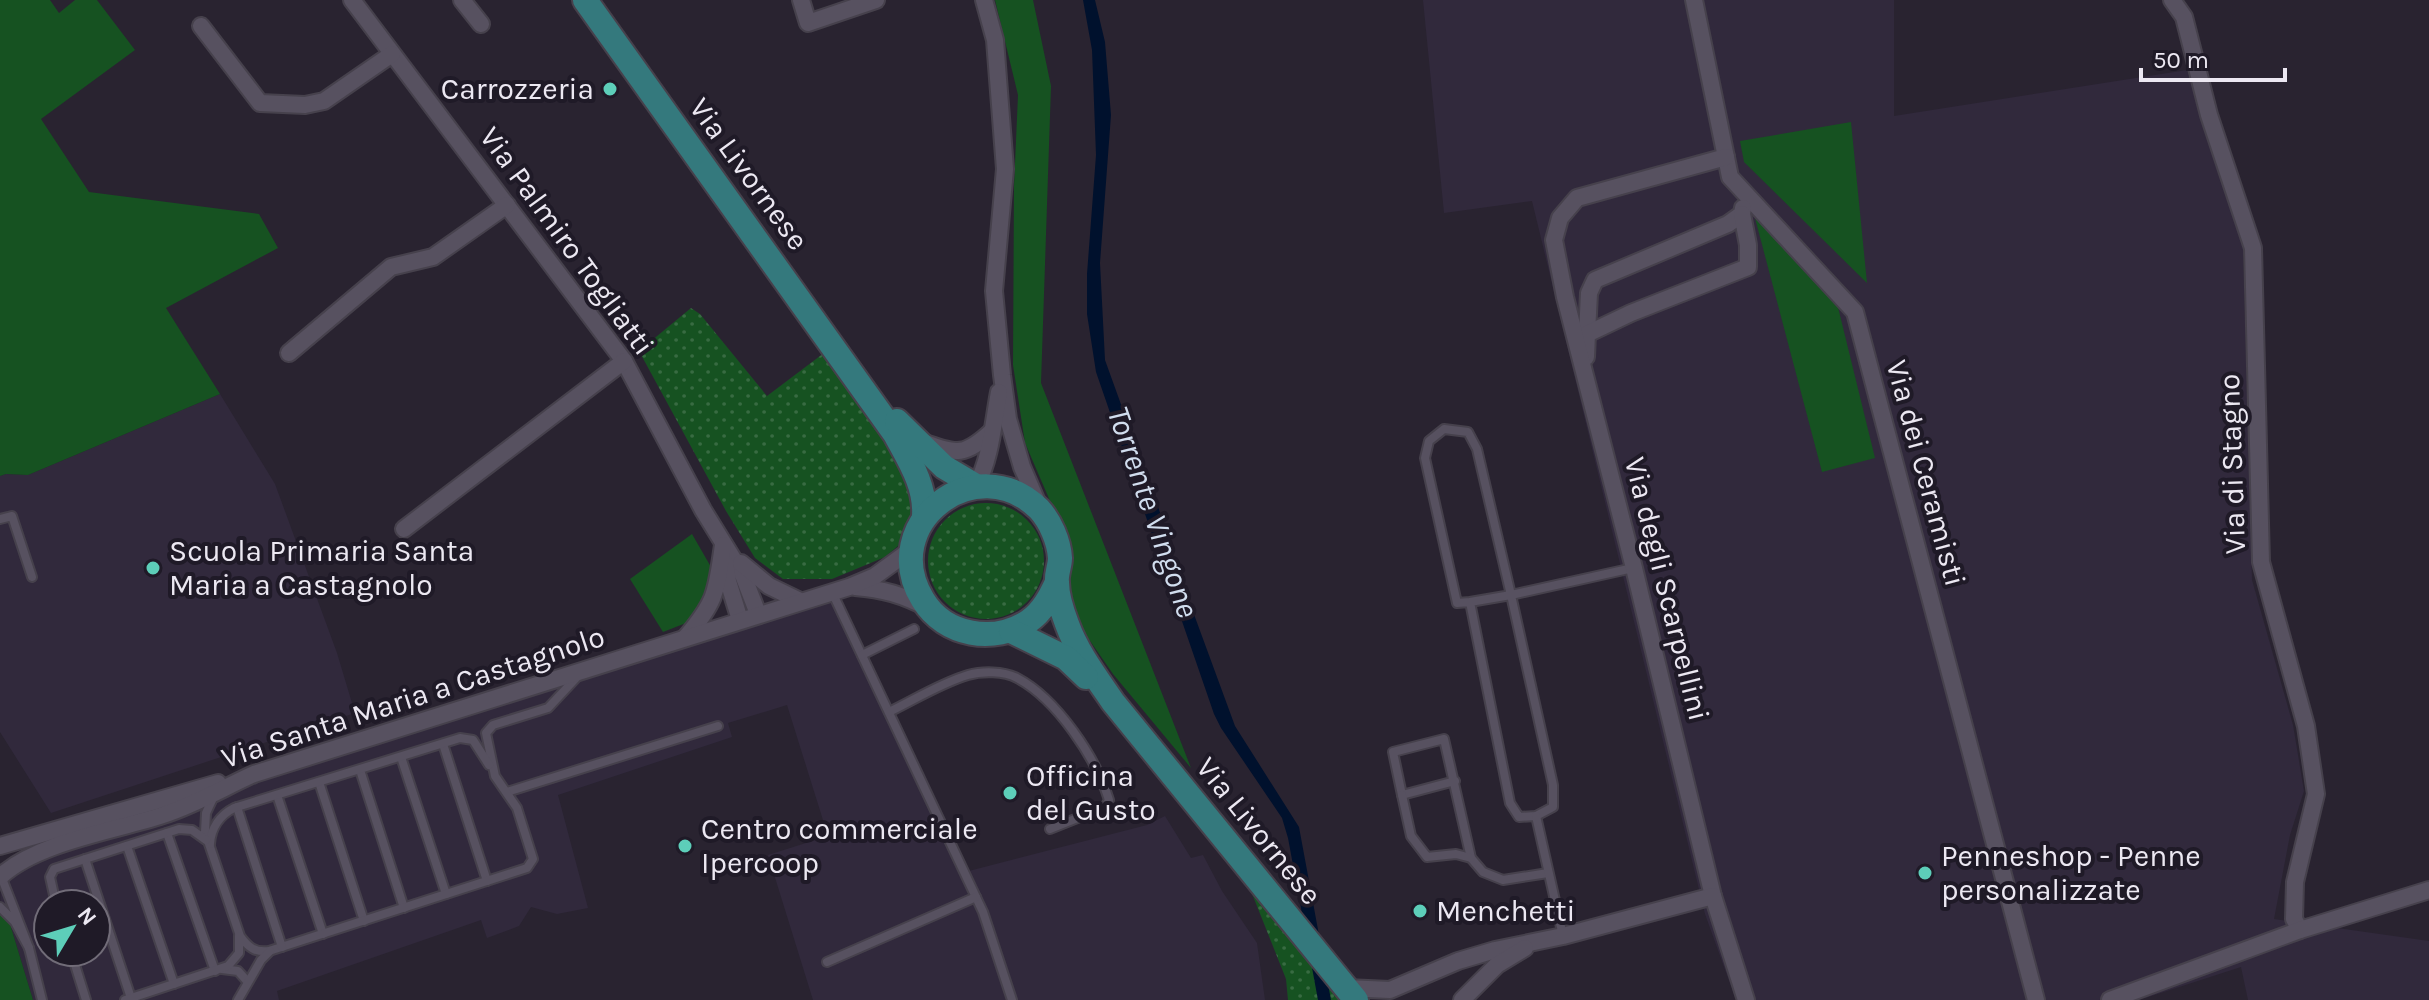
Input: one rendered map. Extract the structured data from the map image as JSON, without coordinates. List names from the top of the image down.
{
  "streets": {
    "main road": ["Via Livornese"],
    "street": [
      "Via Palmiro Togliatti",
      "Via di Stagno",
      "Via dei Ceramisti",
      "Via degli Scarpellini",
      "Via Santa Maria a Castagnolo"
    ]
  },
  "crossings": [
    ["Via Livornese", "Via Santa Maria a Castagnolo"],
    ["Via Palmiro Togliatti", "Via Santa Maria a Castagnolo"],
    ["Via dei Ceramisti", "Via degli Scarpellini"]
  ],
  "water": ["Torrente Vingone"],
  "places": [
    "Carrozzeria",
    "Scuola Primaria Santa Maria a Castagnolo",
    "Officina del Gusto",
    "Centro commerciale Ipercoop",
    "Penneshop - Penne personalizzate",
    "Menchetti"
  ],
  "scale_bar": "50 m",
  "north": "top right"
}
